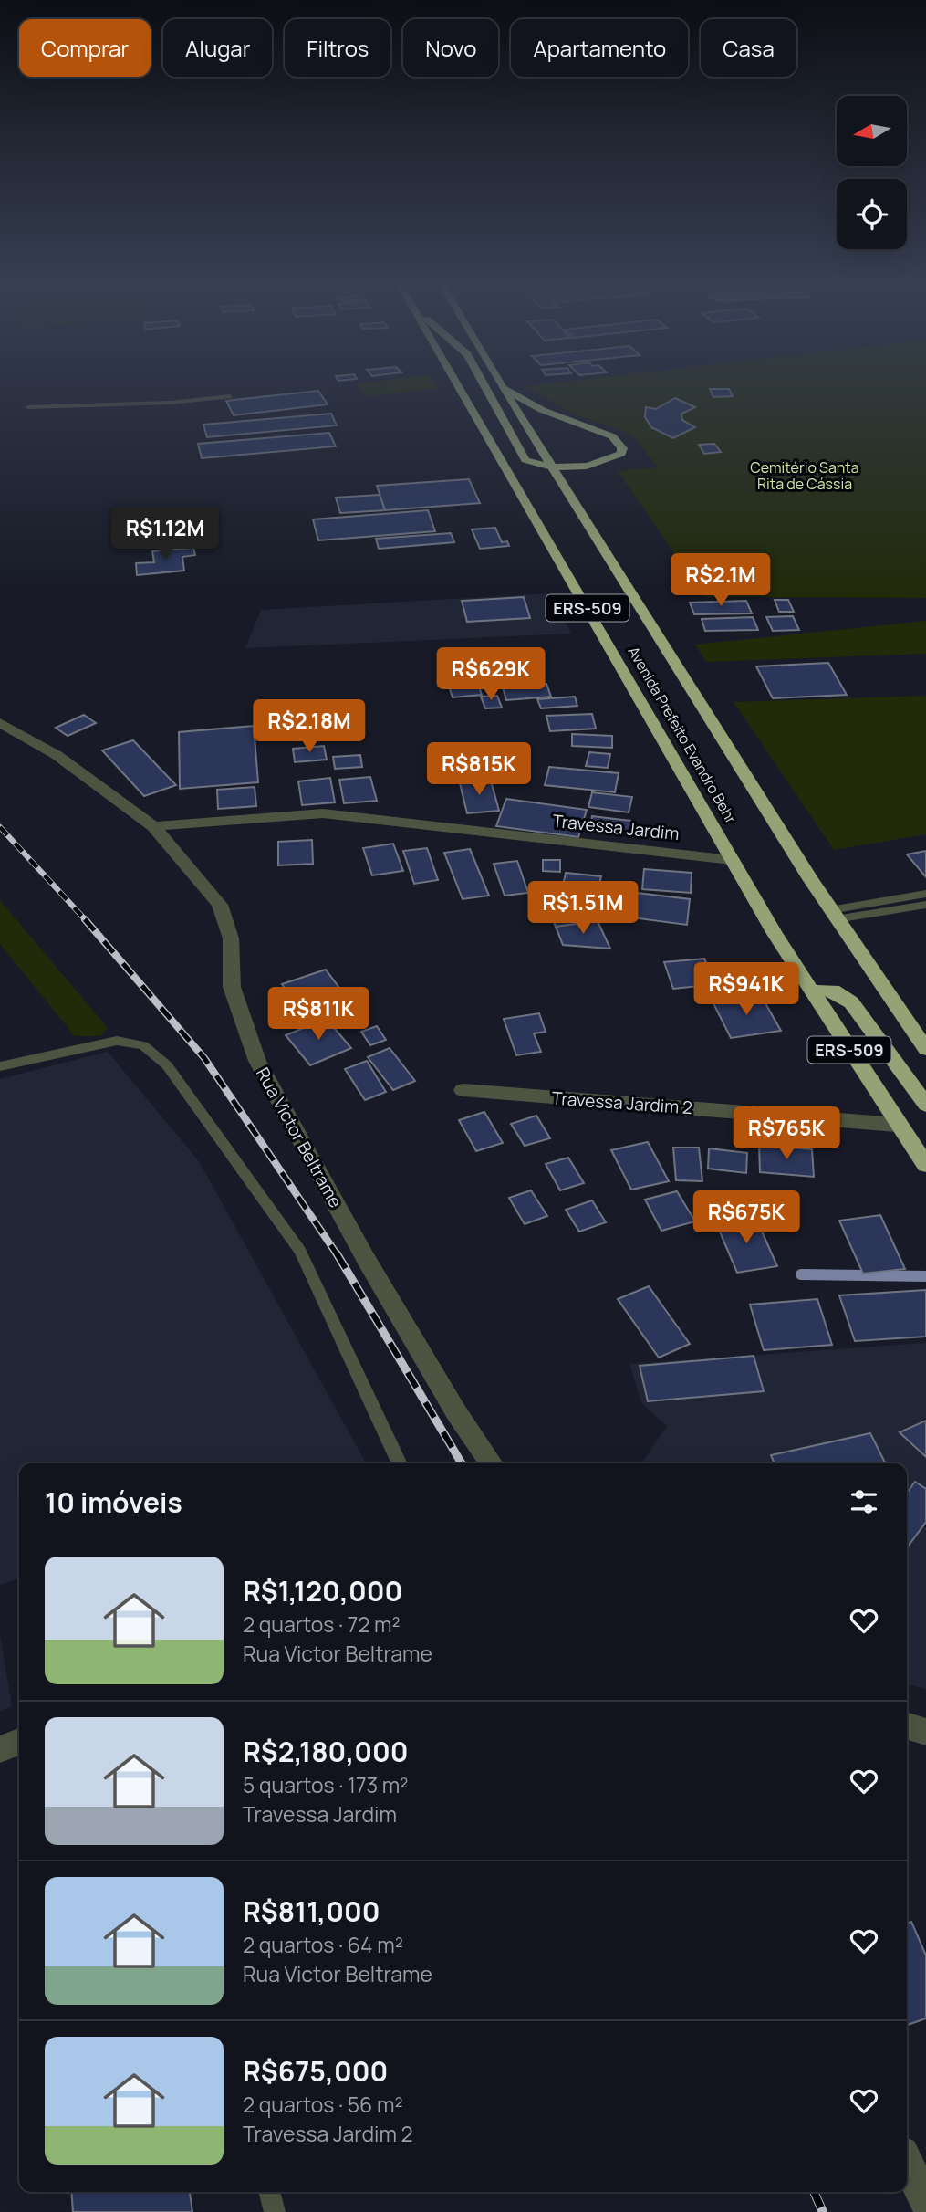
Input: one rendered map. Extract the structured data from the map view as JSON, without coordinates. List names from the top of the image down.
{
  "streets": {
    "highway": ["ERS-509", "Avenida Prefeito Evandro Behr"],
    "street": ["Travessa Jardim", "Travessa Jardim 2", "Rua Victor Beltrame"]
  },
  "crossings": [
    ["Avenida Prefeito Evandro Behr", "Travessa Jardim"],
    ["Avenida Prefeito Evandro Behr", "Travessa Jardim 2"],
    ["Travessa Jardim", "Rua Victor Beltrame"]
  ],
  "parks": ["Cemitério Santa Rita de Cássia"],
  "north": "left",
  "page": {
    "chip": [
      "Comprar",
      "Alugar",
      "Filtros",
      "Novo",
      "Apartamento",
      "Casa"
    ],
    "price": [
      "R$1.12M",
      "R$2.1M",
      "R$629K",
      "R$2.18M",
      "R$815K",
      "R$1.51M",
      "R$941K",
      "R$811K",
      "R$765K",
      "R$675K"
    ],
    "heading": "10 imóveis",
    "list": [
      {
        "name": "R$1,120,000",
        "note": "2 quartos · 72 m² · Rua Victor Beltrame"
      },
      {
        "name": "R$2,180,000",
        "note": "5 quartos · 173 m² · Travessa Jardim"
      },
      {
        "name": "R$811,000",
        "note": "2 quartos · 64 m² · Rua Victor Beltrame"
      },
      {
        "name": "R$675,000",
        "note": "2 quartos · 56 m² · Travessa Jardim 2"
      }
    ]
  }
}
